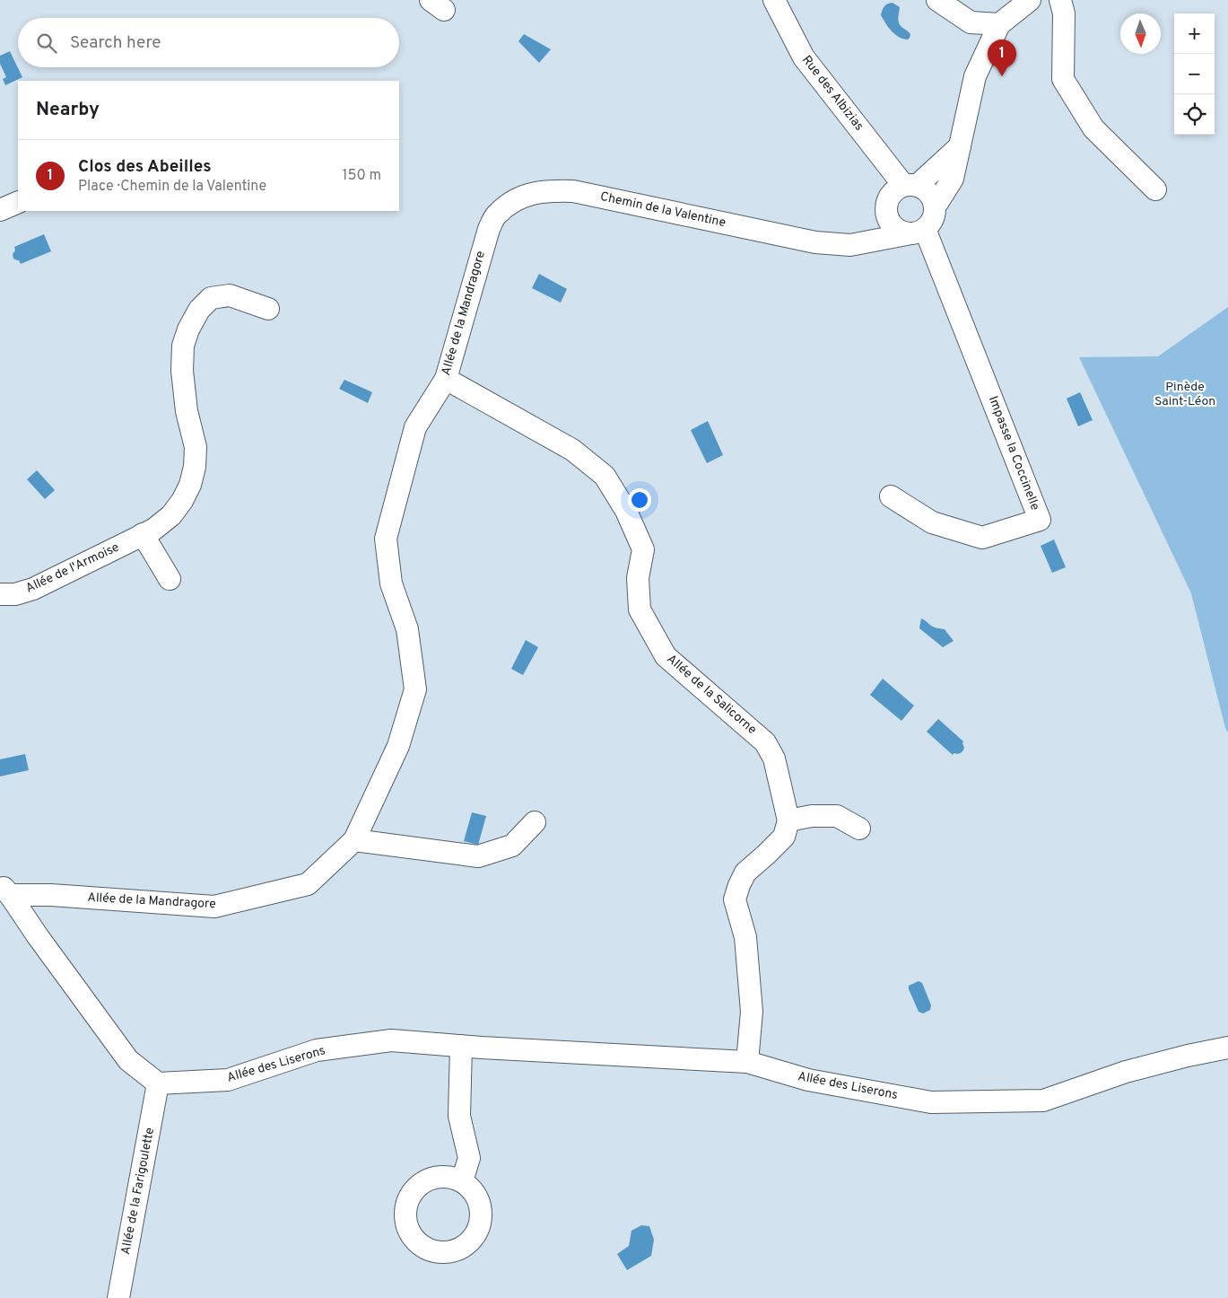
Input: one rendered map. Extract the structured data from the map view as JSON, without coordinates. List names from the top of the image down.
{
  "streets": {
    "street": [
      "Rue des Albizias",
      "Chemin de la Valentine",
      "Allée de la Mandragore",
      "Impasse la Coccinelle",
      "Allée de l'Armoise",
      "Allée de la Salicorne",
      "Allée des Liserons",
      "Allée de la Farigoulette"
    ]
  },
  "crossings": [
    ["Rue des Albizias", "Chemin de la Valentine"],
    ["Rue des Albizias", "Impasse la Coccinelle"],
    ["Chemin de la Valentine", "Allée de la Mandragore"],
    ["Chemin de la Valentine", "Impasse la Coccinelle"],
    ["Allée de la Mandragore", "Allée de la Salicorne"],
    ["Allée des Liserons", "Allée de la Farigoulette"]
  ],
  "parks": ["Pinède Saint-Léon"],
  "north": "bottom",
  "page": {
    "map_buttons": ["+", "−"],
    "search": "Search here",
    "pins": "1",
    "heading": "Nearby",
    "list": [
      {
        "mark": "1",
        "name": "Clos des Abeilles",
        "note": "Place · Chemin de la Valentine",
        "value": "150 m"
      }
    ]
  }
}
